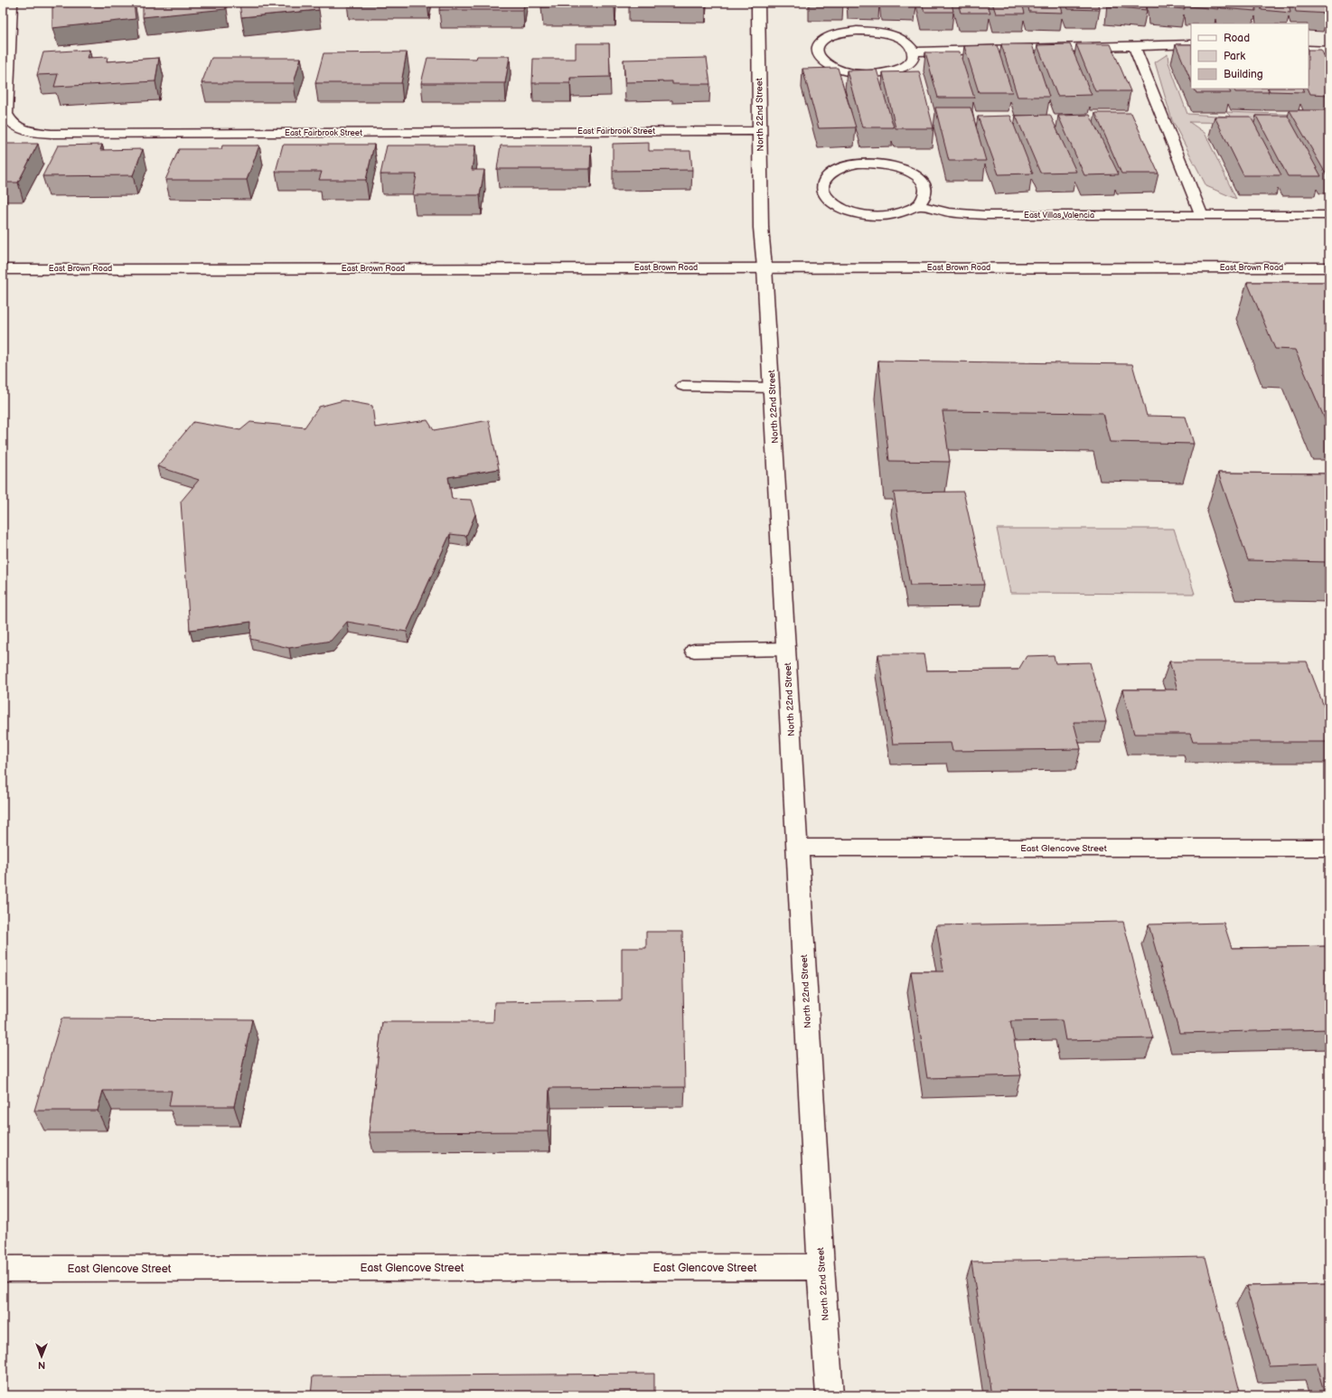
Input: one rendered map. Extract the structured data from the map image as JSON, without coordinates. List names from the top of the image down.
{
  "streets": {
    "street": [
      "North 22nd Street",
      "East Fairbrook Street",
      "East Brown Road",
      "East Glencove Street"
    ],
    "lane": ["East Villas Valencia"]
  },
  "crossings": [
    ["North 22nd Street", "East Fairbrook Street"],
    ["North 22nd Street", "East Brown Road"],
    ["North 22nd Street", "East Glencove Street"]
  ],
  "legend": ["Road", "Park", "Building"],
  "north": "bottom"
}
